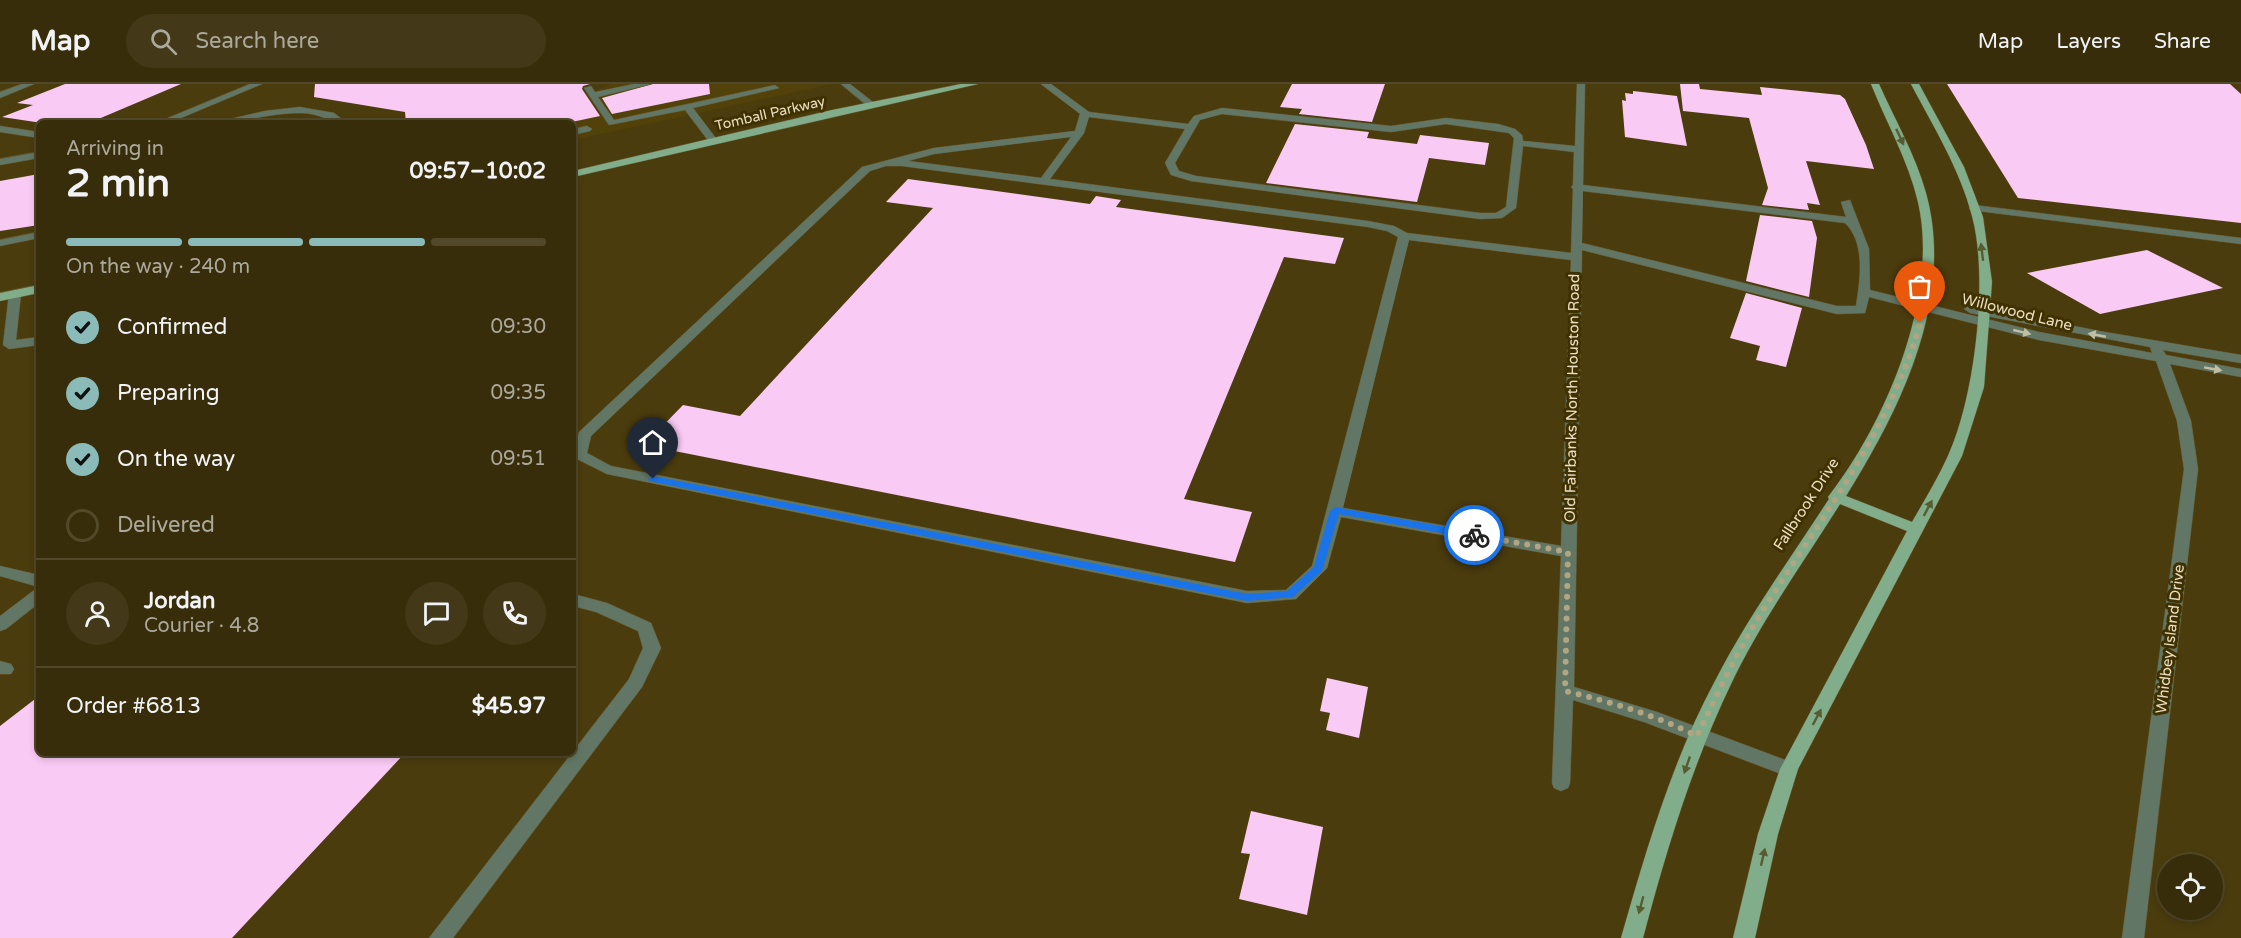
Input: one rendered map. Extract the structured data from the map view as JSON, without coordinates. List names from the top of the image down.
{
  "streets": {
    "main road": ["Tomball Parkway", "Fallbrook Drive"],
    "street": ["Willowood Lane", "Old Fairbanks North Houston Road", "Whidbey Island Drive"]
  },
  "crossings": [
    ["Willowood Lane", "Fallbrook Drive"],
    ["Willowood Lane", "Whidbey Island Drive"]
  ],
  "page": {
    "header": "Map",
    "search": "Search here",
    "nav": ["Map", "Layers", "Share"],
    "heading": ["2 min", "Arriving in", "09:57–10:02"],
    "panel": [
      "Jordan",
      "Courier · 4.8",
      "Order #6813",
      "$45.97"
    ],
    "bar": "On the way · 240 m",
    "list": [
      ["Confirmed", "09:30"],
      ["Preparing", "09:35"],
      ["On the way", "09:51"],
      "Delivered"
    ]
  }
}
